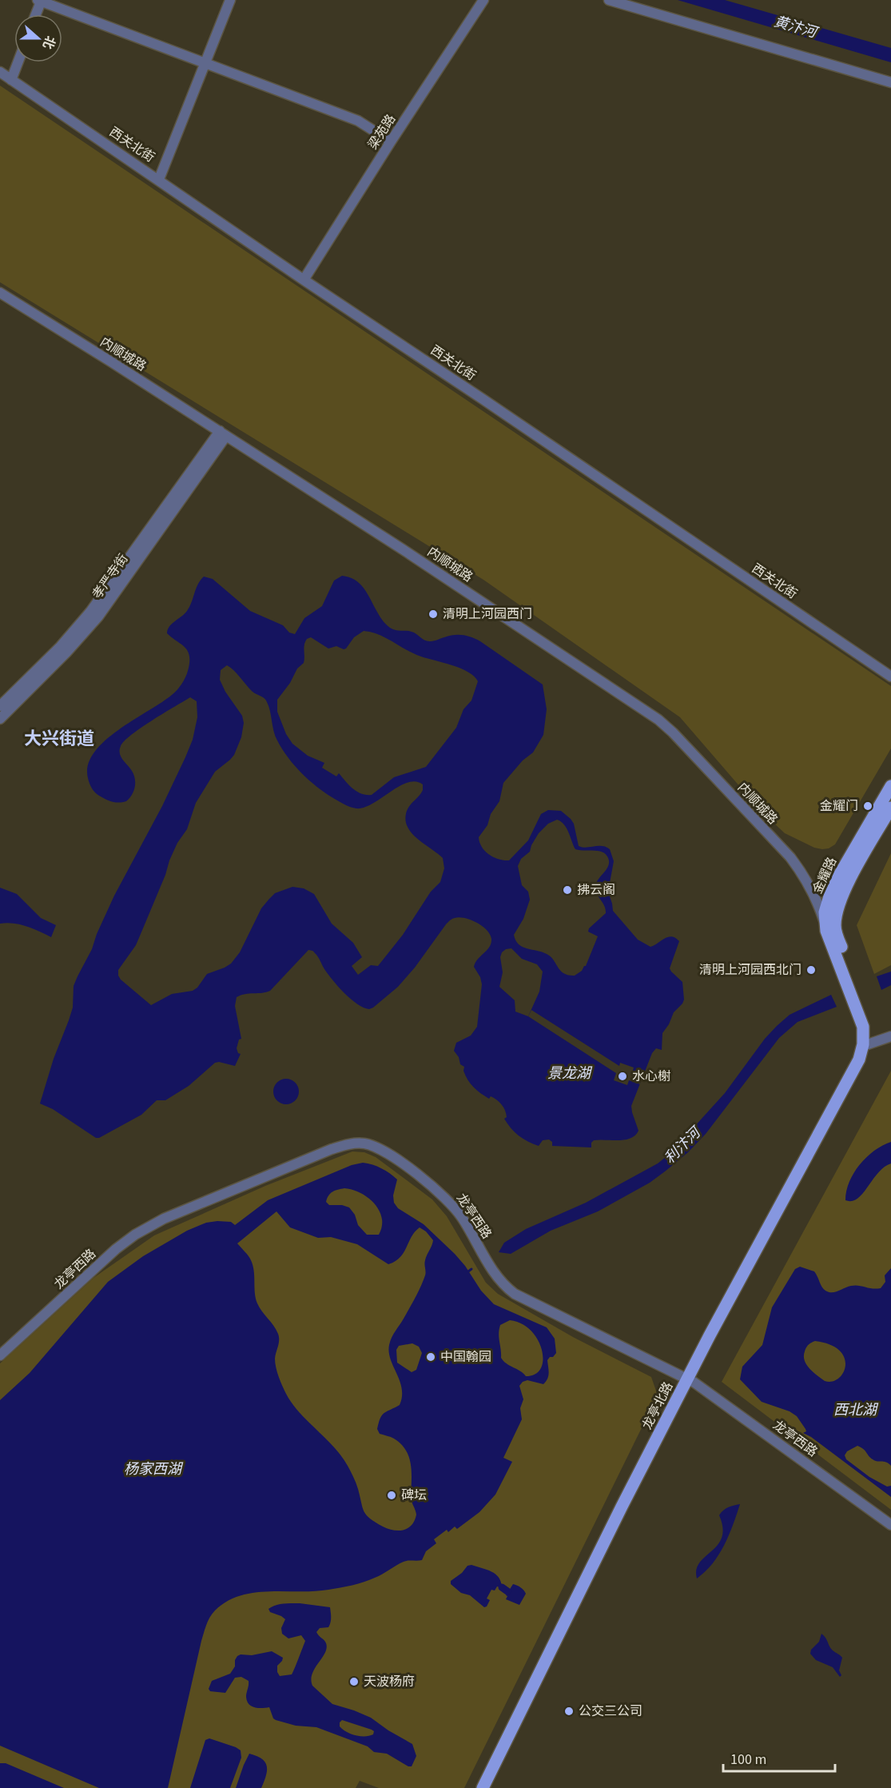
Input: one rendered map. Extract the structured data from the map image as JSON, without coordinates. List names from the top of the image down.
{
  "streets": {
    "main road": ["金耀路", "龙亭北路"],
    "street": [
      "梁苑路",
      "西关北街",
      "内顺城路",
      "孝严寺街",
      "龙亭西路"
    ]
  },
  "crossings": [
    ["梁苑路", "西关北街"],
    ["内顺城路", "孝严寺街"],
    ["内顺城路", "金耀路"],
    ["金耀路", "龙亭北路"],
    ["龙亭西路", "龙亭北路"]
  ],
  "districts": ["大兴街道"],
  "water": [
    "黄汴河",
    "景龙湖",
    "利汴河",
    "西北湖",
    "杨家西湖"
  ],
  "places": [
    "清明上河园西门",
    "金耀门",
    "拂云阁",
    "清明上河园西北门",
    "水心榭",
    "中国翰园",
    "碑坛",
    "天波杨府",
    "公交三公司"
  ],
  "scale_bar": "100 m",
  "north": "right"
}
